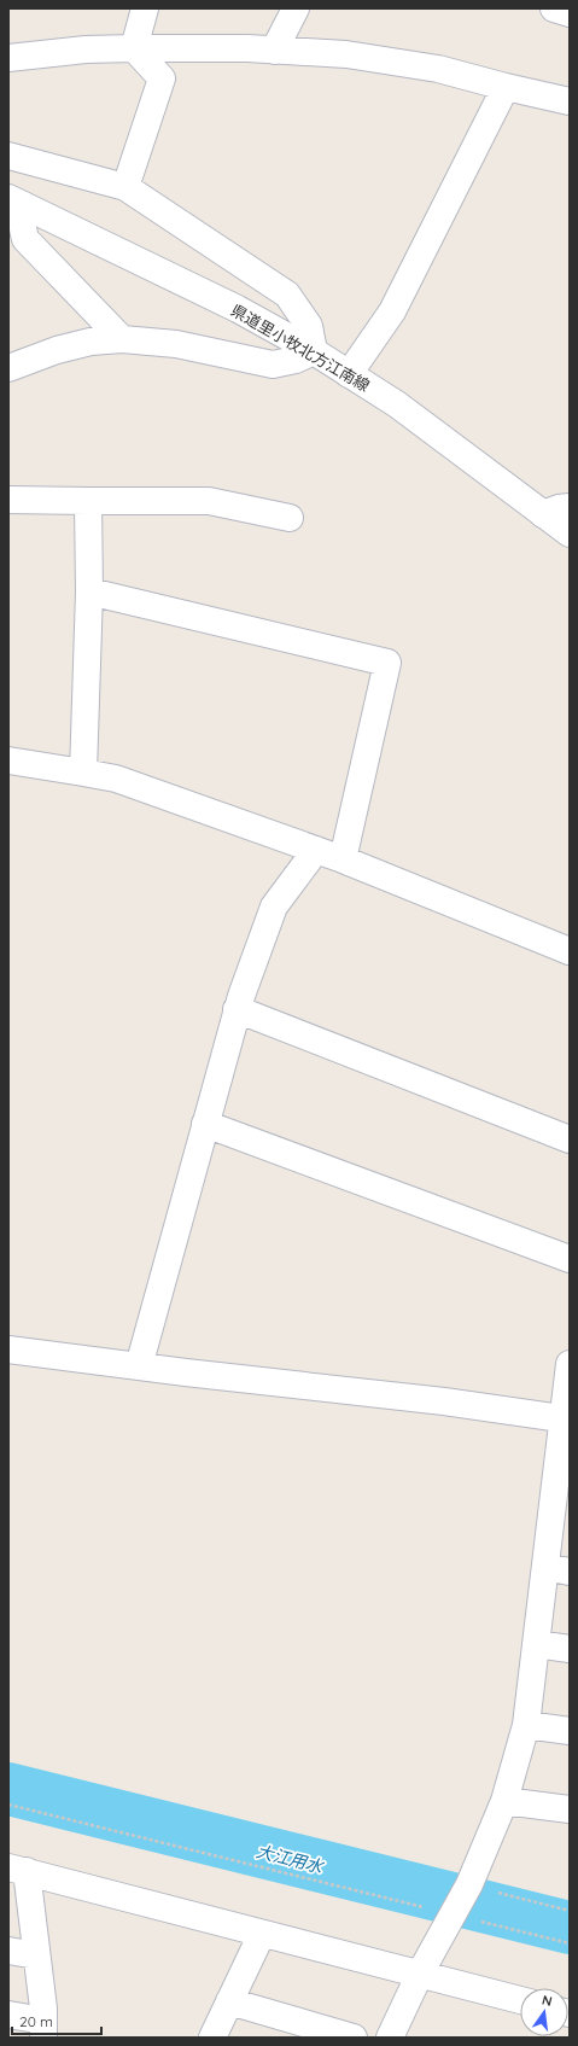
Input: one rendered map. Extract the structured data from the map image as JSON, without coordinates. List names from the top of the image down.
{
  "streets": {
    "street": ["県道里小牧北方江南線"]
  },
  "water": ["大江用水"],
  "scale_bar": "20 m",
  "north": "top"
}
